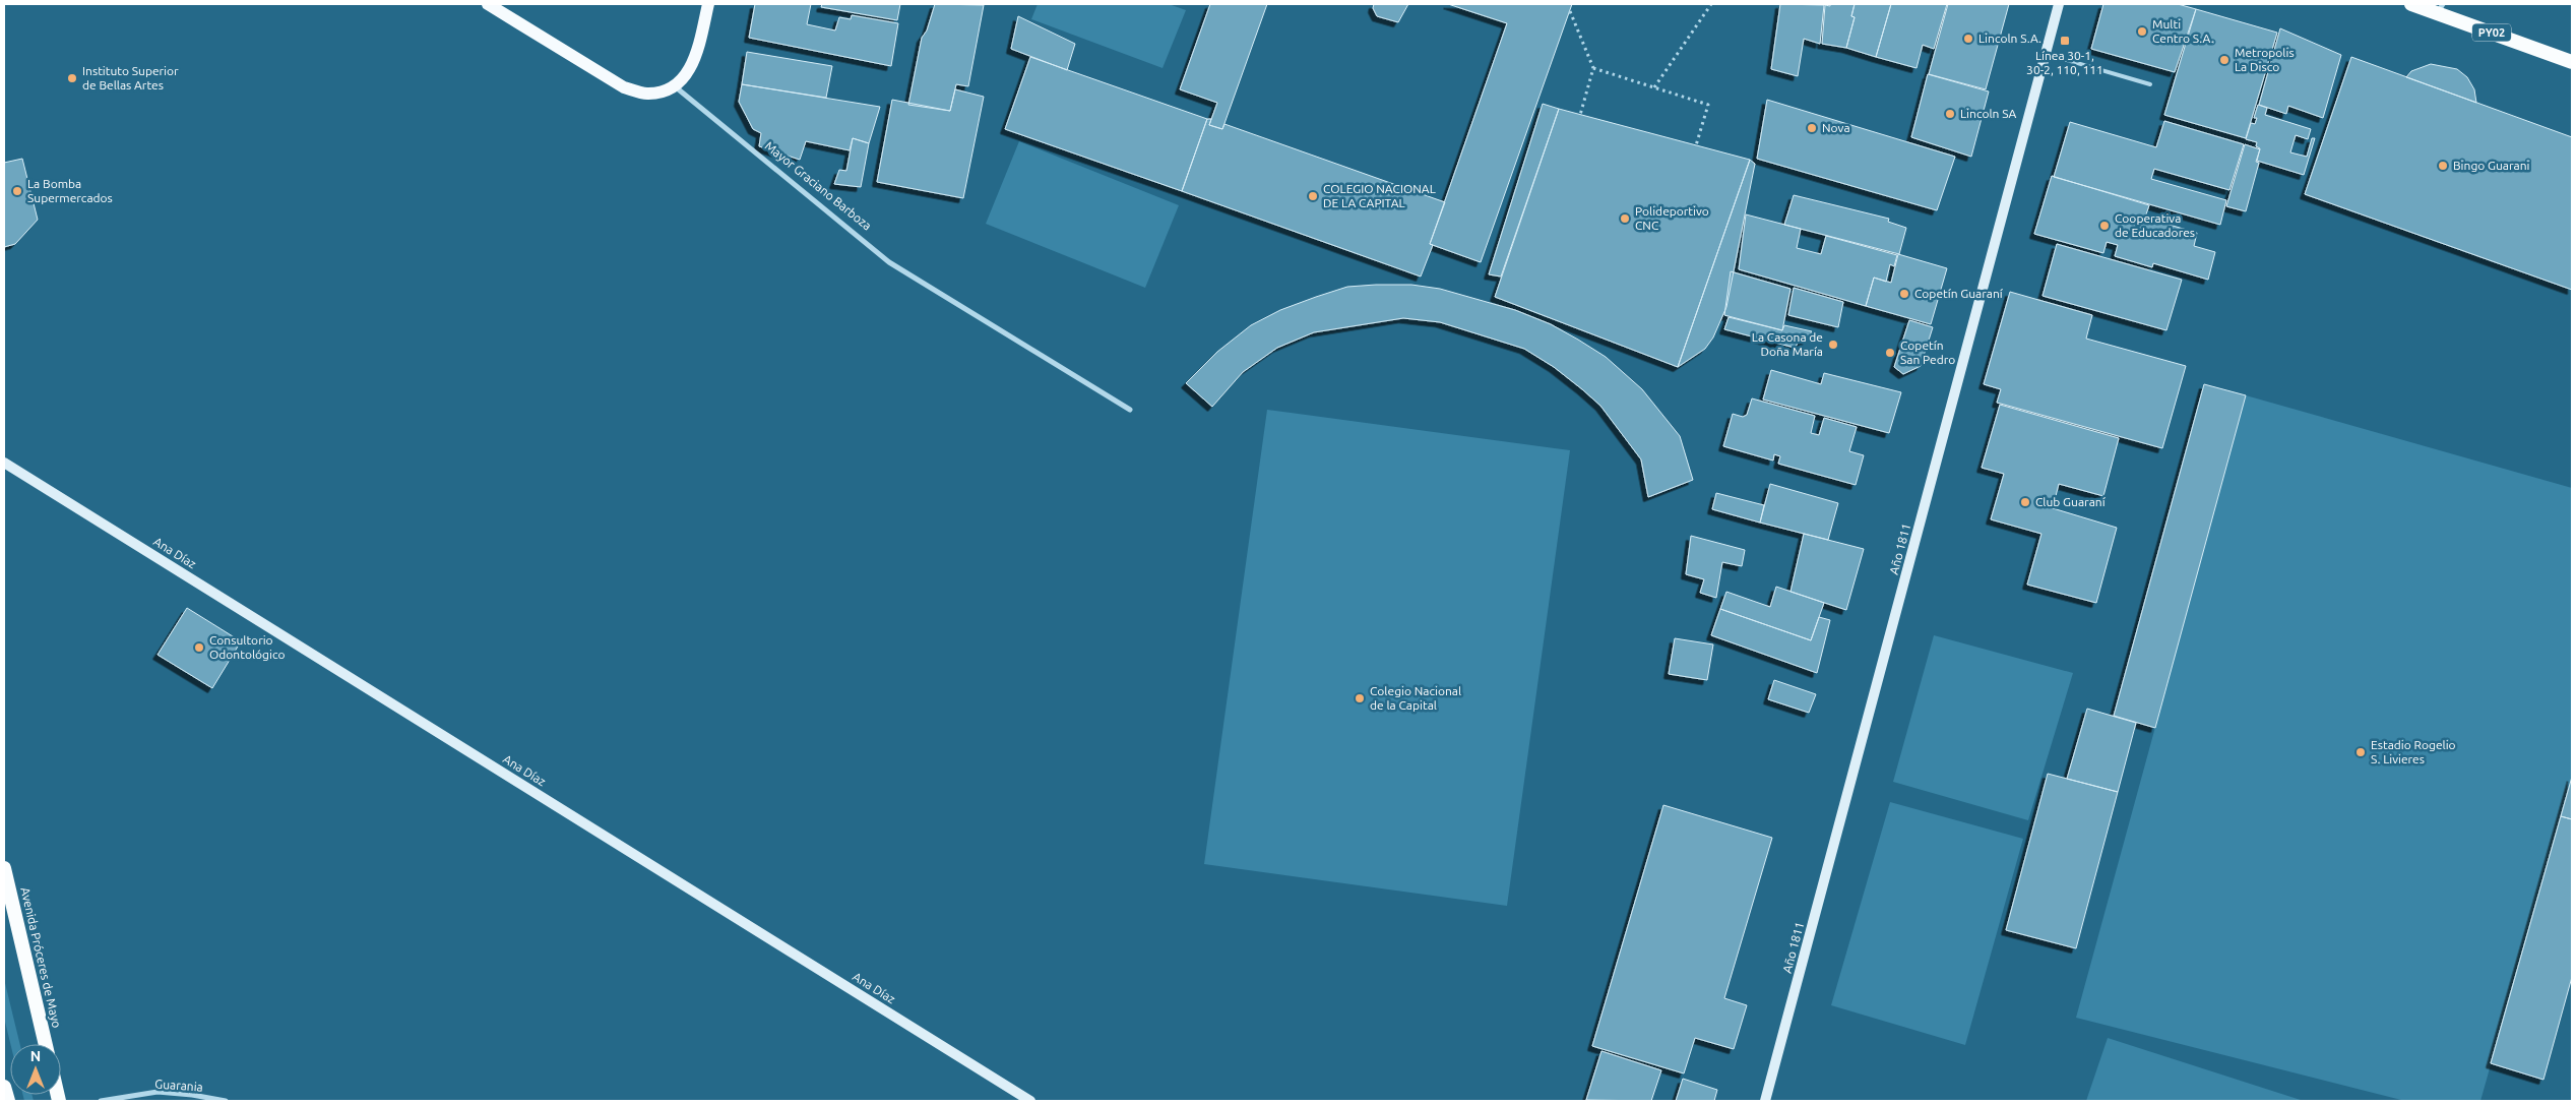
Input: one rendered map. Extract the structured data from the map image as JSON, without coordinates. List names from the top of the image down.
{
  "streets": {
    "highway": ["PY02", "Avenida Próceres de Mayo"],
    "main road": ["Año 1811", "Ana Díaz"],
    "street": ["Mayor Graciano Barboza", "Guarania"]
  },
  "places": {
    "other": [
      "Multi Centro S.A.",
      "Lincoln S.A.",
      "Metropolis La Disco",
      "Instituto Superior de Bellas Artes",
      "Lincoln SA",
      "Nova",
      "Bingo Guarani",
      "La Bomba Supermercados",
      "COLEGIO NACIONAL DE LA CAPITAL",
      "Polideportivo CNC",
      "Cooperativa de Educadores",
      "Copetín Guaraní",
      "La Casona de Doña María",
      "Copetín San Pedro",
      "Club Guaraní",
      "Consultorio Odontológico",
      "Colegio Nacional de la Capital",
      "Estadio Rogelio S. Livieres"
    ],
    "transit": ["Línea 30-1, 30-2, 110, 111"]
  },
  "north": "top"
}
